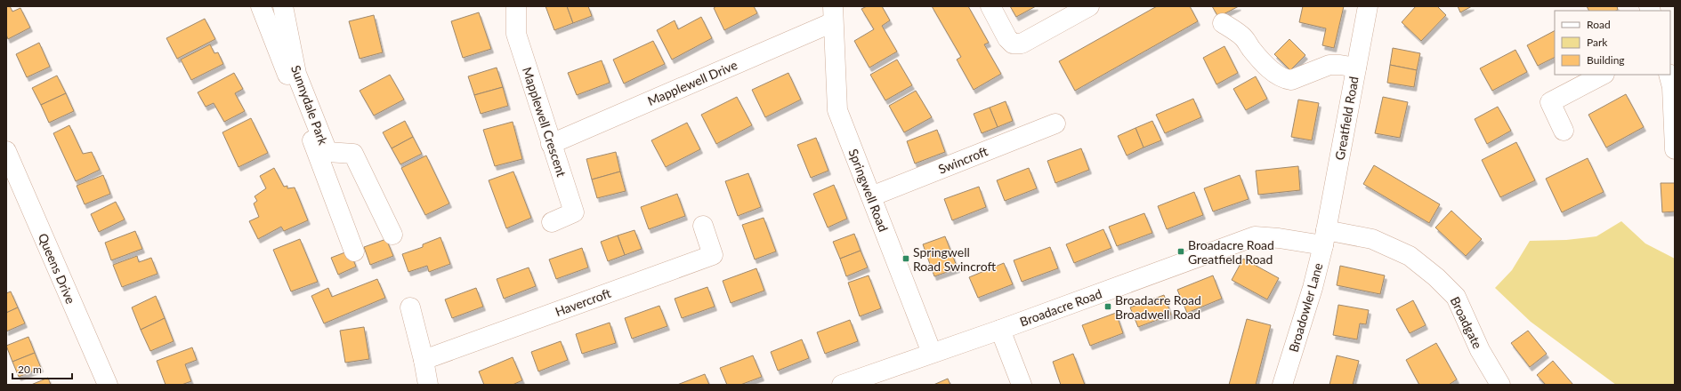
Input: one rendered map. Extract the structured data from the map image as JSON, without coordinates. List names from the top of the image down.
{
  "streets": {
    "street": [
      "Mapplewell Drive",
      "Sunnydale Park",
      "Greatfield Road",
      "Mapplewell Crescent",
      "Swincroft",
      "Springwell Road",
      "Queens Drive",
      "Havercroft",
      "Broadacre Road",
      "Broadowler Lane",
      "Broadgate"
    ]
  },
  "crossings": [
    ["Mapplewell Drive", "Mapplewell Crescent"],
    ["Mapplewell Drive", "Springwell Road"],
    ["Greatfield Road", "Broadacre Road"],
    ["Greatfield Road", "Broadowler Lane"],
    ["Greatfield Road", "Broadgate"],
    ["Swincroft", "Springwell Road"],
    ["Springwell Road", "Broadacre Road"],
    ["Broadacre Road", "Broadowler Lane"],
    ["Broadacre Road", "Broadgate"],
    ["Broadowler Lane", "Broadgate"]
  ],
  "places": {
    "transit": ["Broadacre Road Greatfield Road", "Springwell Road Swincroft", "Broadacre Road Broadwell Road"]
  },
  "legend": ["Road", "Park", "Building"],
  "scale_bar": "20 m"
}
